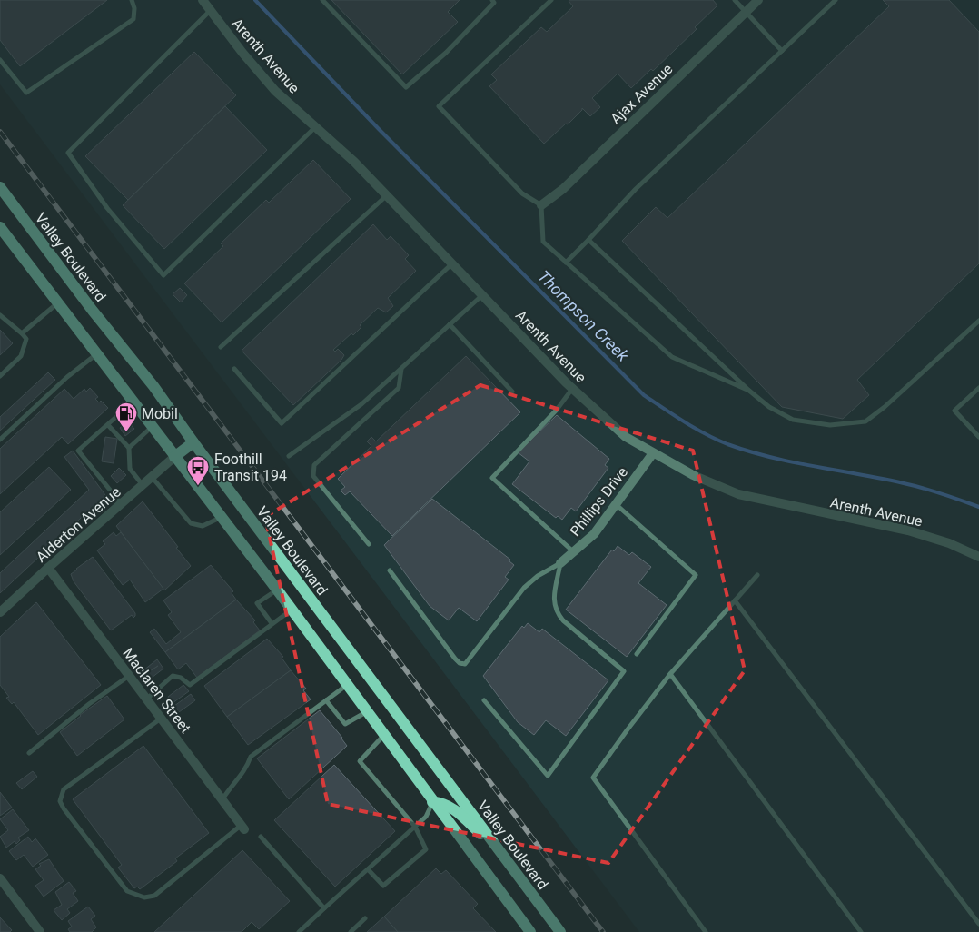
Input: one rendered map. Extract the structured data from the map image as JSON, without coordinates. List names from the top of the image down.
{
  "streets": {
    "main road": ["Valley Boulevard"],
    "street": [
      "Arenth Avenue",
      "Ajax Avenue",
      "Phillips Drive",
      "Alderton Avenue",
      "Maclaren Street"
    ]
  },
  "crossings": [
    ["Arenth Avenue", "Phillips Drive"],
    ["Alderton Avenue", "Maclaren Street"]
  ],
  "water": ["Thompson Creek"],
  "places": {
    "fuel station": ["Mobil"],
    "bus stop": ["Foothill Transit 194"]
  }
}
